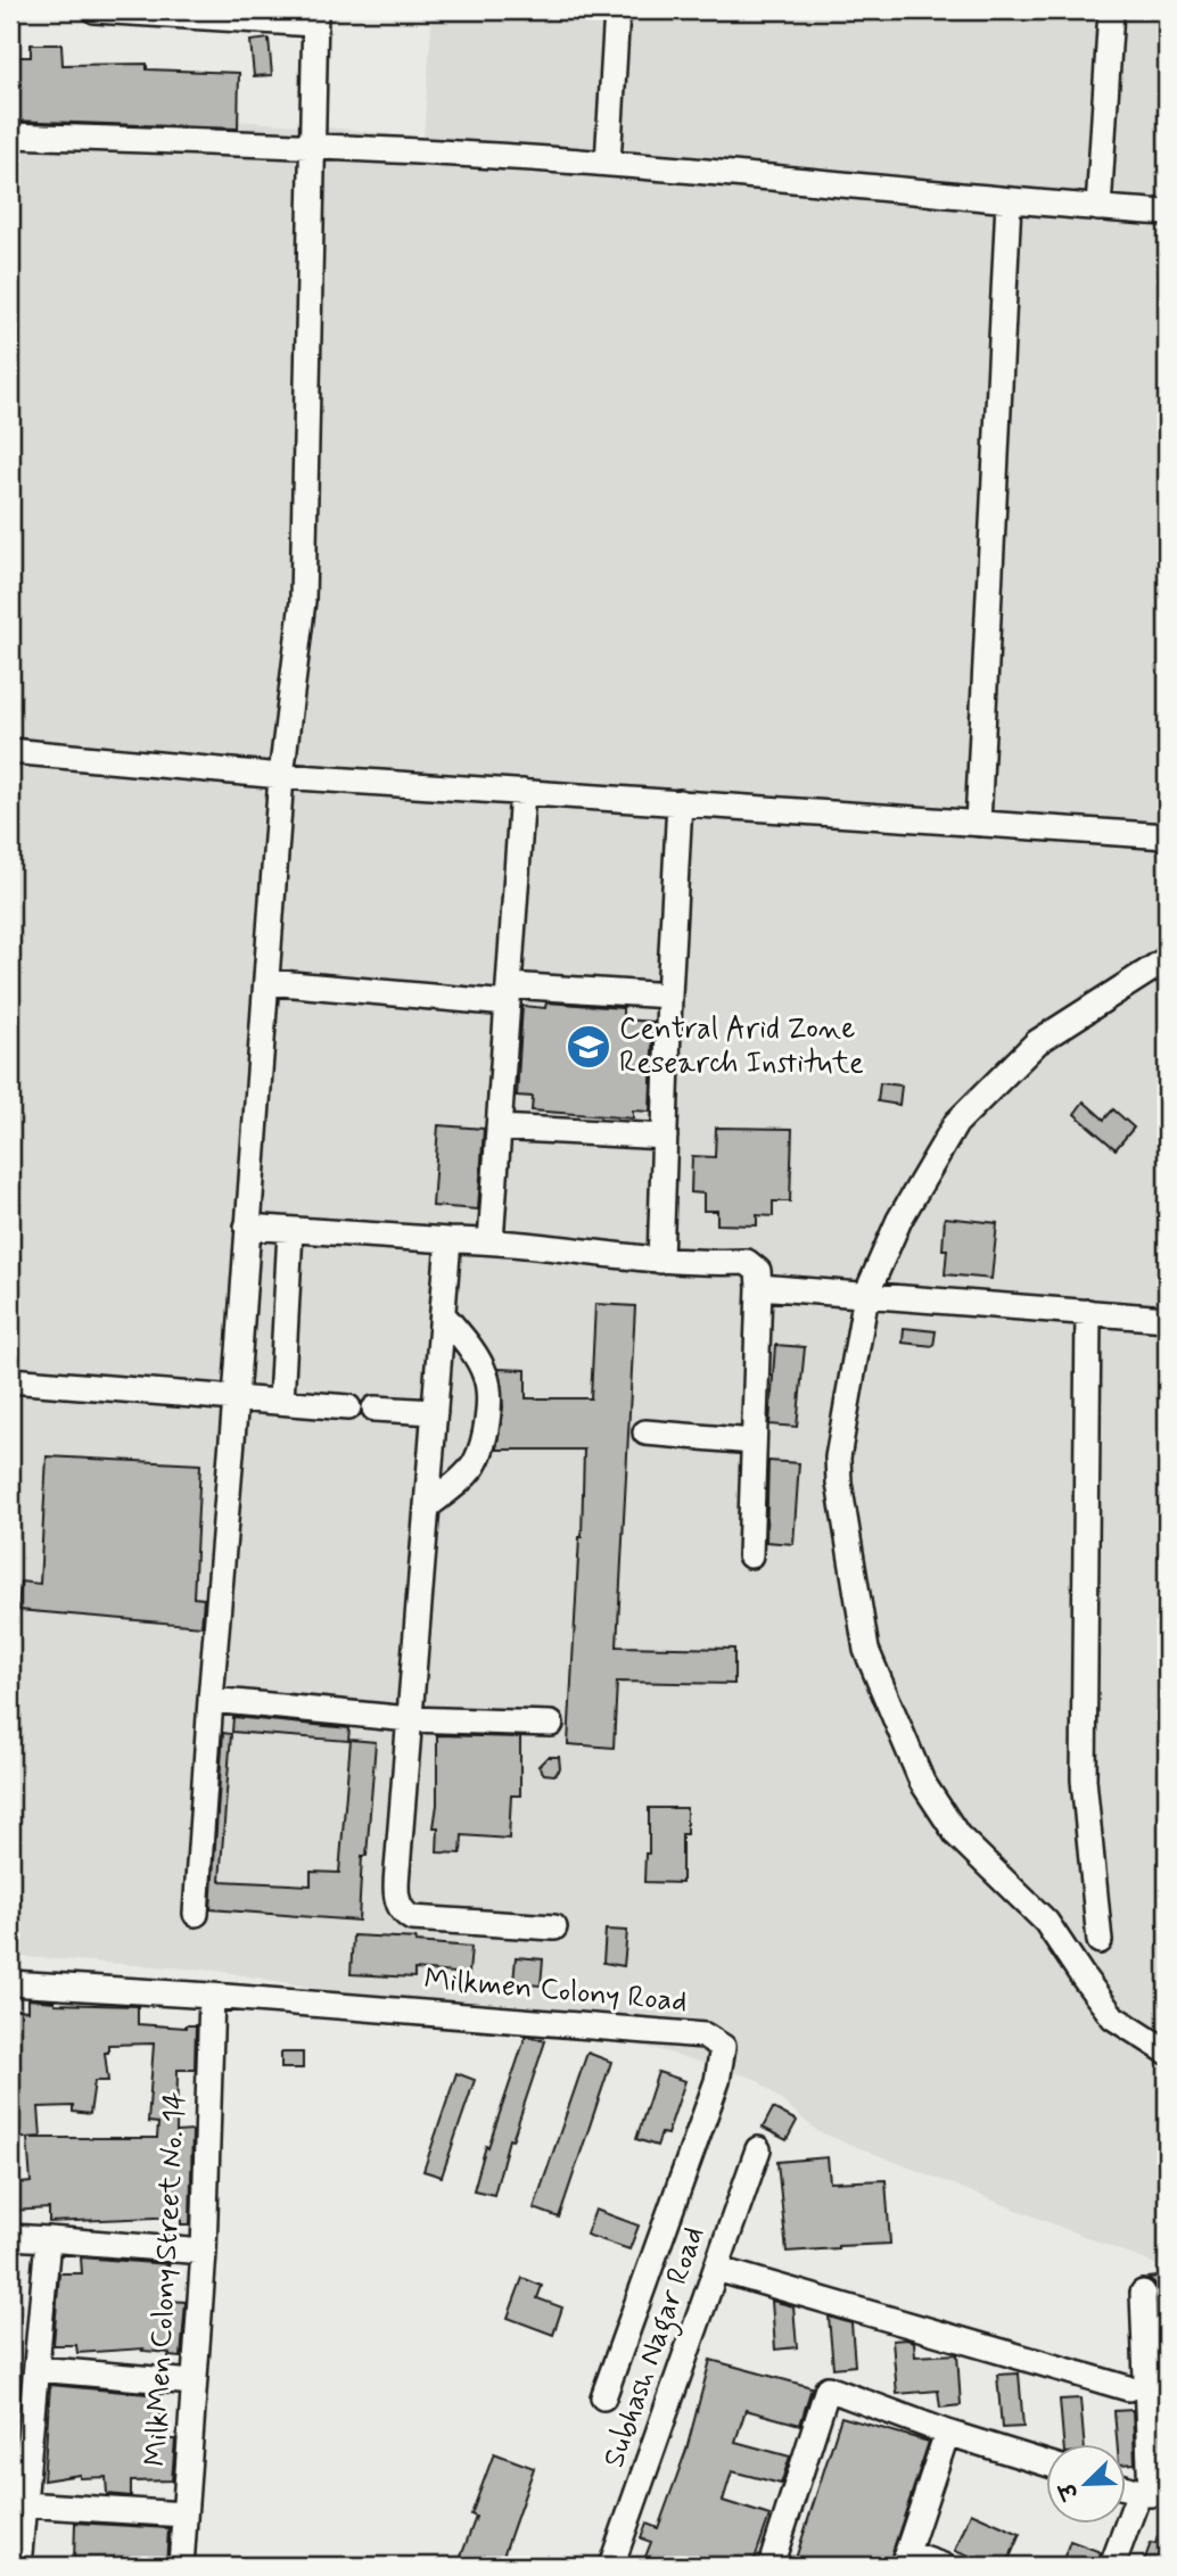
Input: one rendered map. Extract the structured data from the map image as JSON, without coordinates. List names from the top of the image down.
{
  "streets": {
    "street": ["Milkmen Colony Road", "MilkMen Colony Street No. 14", "Subhash Nagar Road"]
  },
  "crossings": [
    ["Milkmen Colony Road", "MilkMen Colony Street No. 14"]
  ],
  "places": {
    "school or university": ["Central Arid Zone Research Institute"]
  },
  "north": "bottom left"
}
